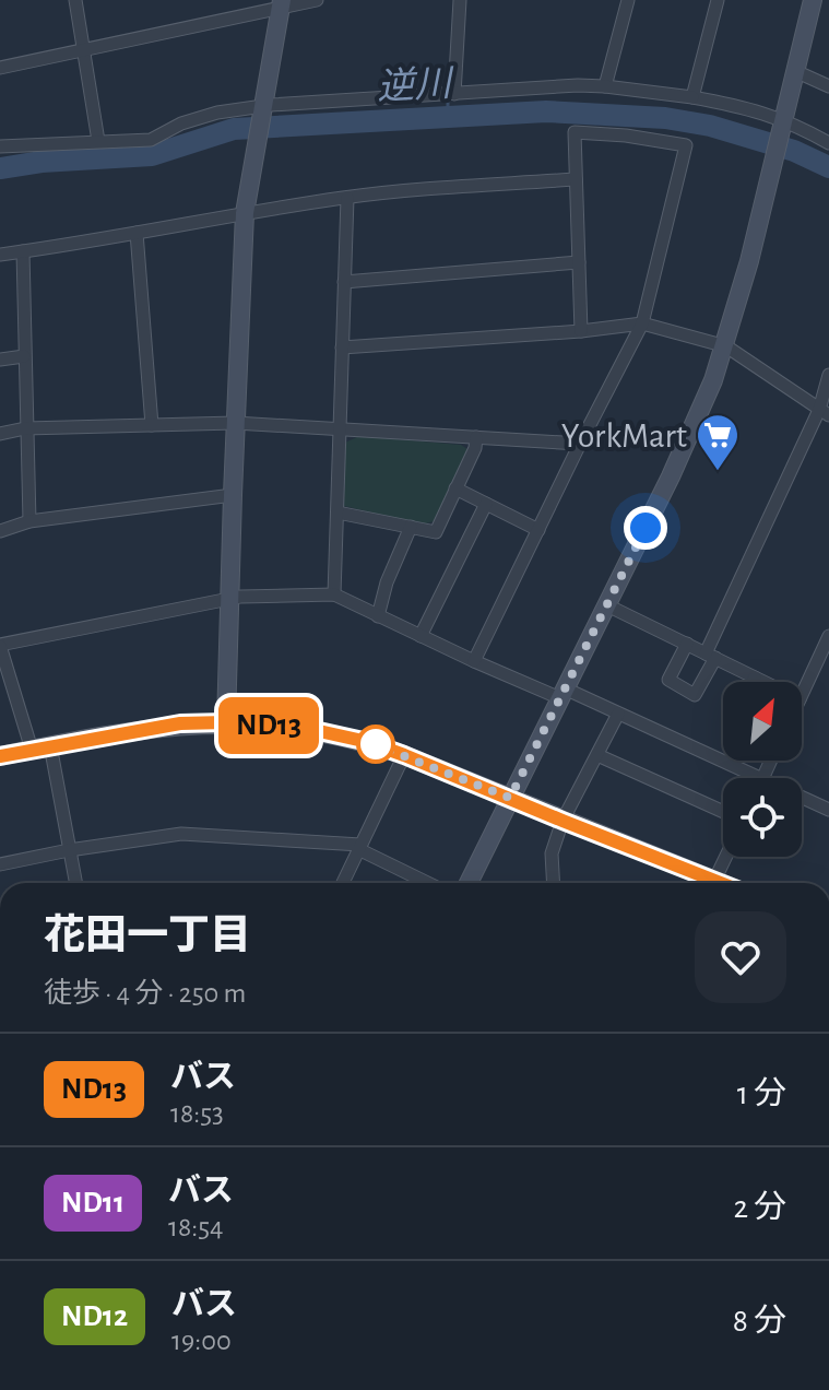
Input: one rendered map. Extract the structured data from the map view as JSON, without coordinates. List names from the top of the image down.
{
  "water": ["逆川"],
  "places": {
    "supermarket": ["YorkMart"]
  },
  "lines": ["bus line ND13"],
  "north": "top right",
  "page": {
    "on_map": "ND13",
    "heading": ["花田一丁目", "徒歩 · 4 分 · 250 m"],
    "list": [
      {
        "mark": "ND13",
        "name": "バス",
        "note": "18:53",
        "value": "1 分"
      },
      {
        "mark": "ND11",
        "name": "バス",
        "note": "18:54",
        "value": "2 分"
      },
      {
        "mark": "ND12",
        "name": "バス",
        "note": "19:00",
        "value": "8 分"
      }
    ]
  }
}
